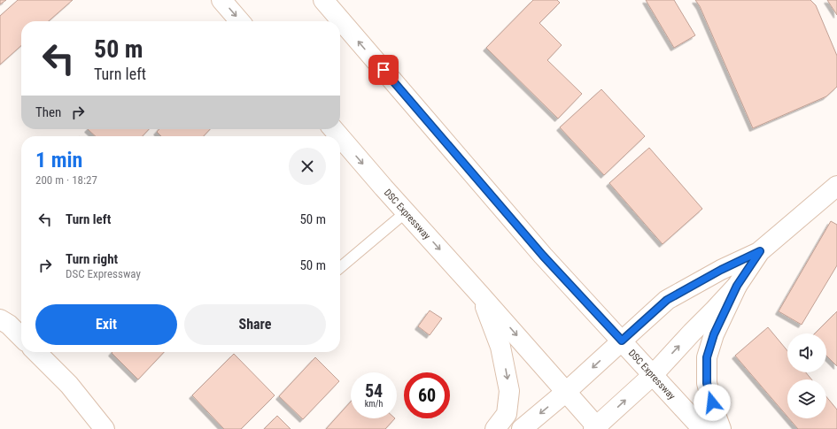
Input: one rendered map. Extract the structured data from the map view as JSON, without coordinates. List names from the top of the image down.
{
  "streets": {
    "main road": ["DSC Expressway"]
  },
  "page": {
    "turn": ["50 m", "Turn left"],
    "then": "Then",
    "heading": ["1 min", "200 m · 18:27"],
    "list": [
      {
        "name": "Turn left",
        "value": "50 m"
      },
      {
        "name": "Turn right",
        "note": "DSC Expressway",
        "value": "50 m"
      }
    ],
    "buttons": ["Exit", "Share"],
    "speed": "54 km/h",
    "limit": "60"
  }
}
